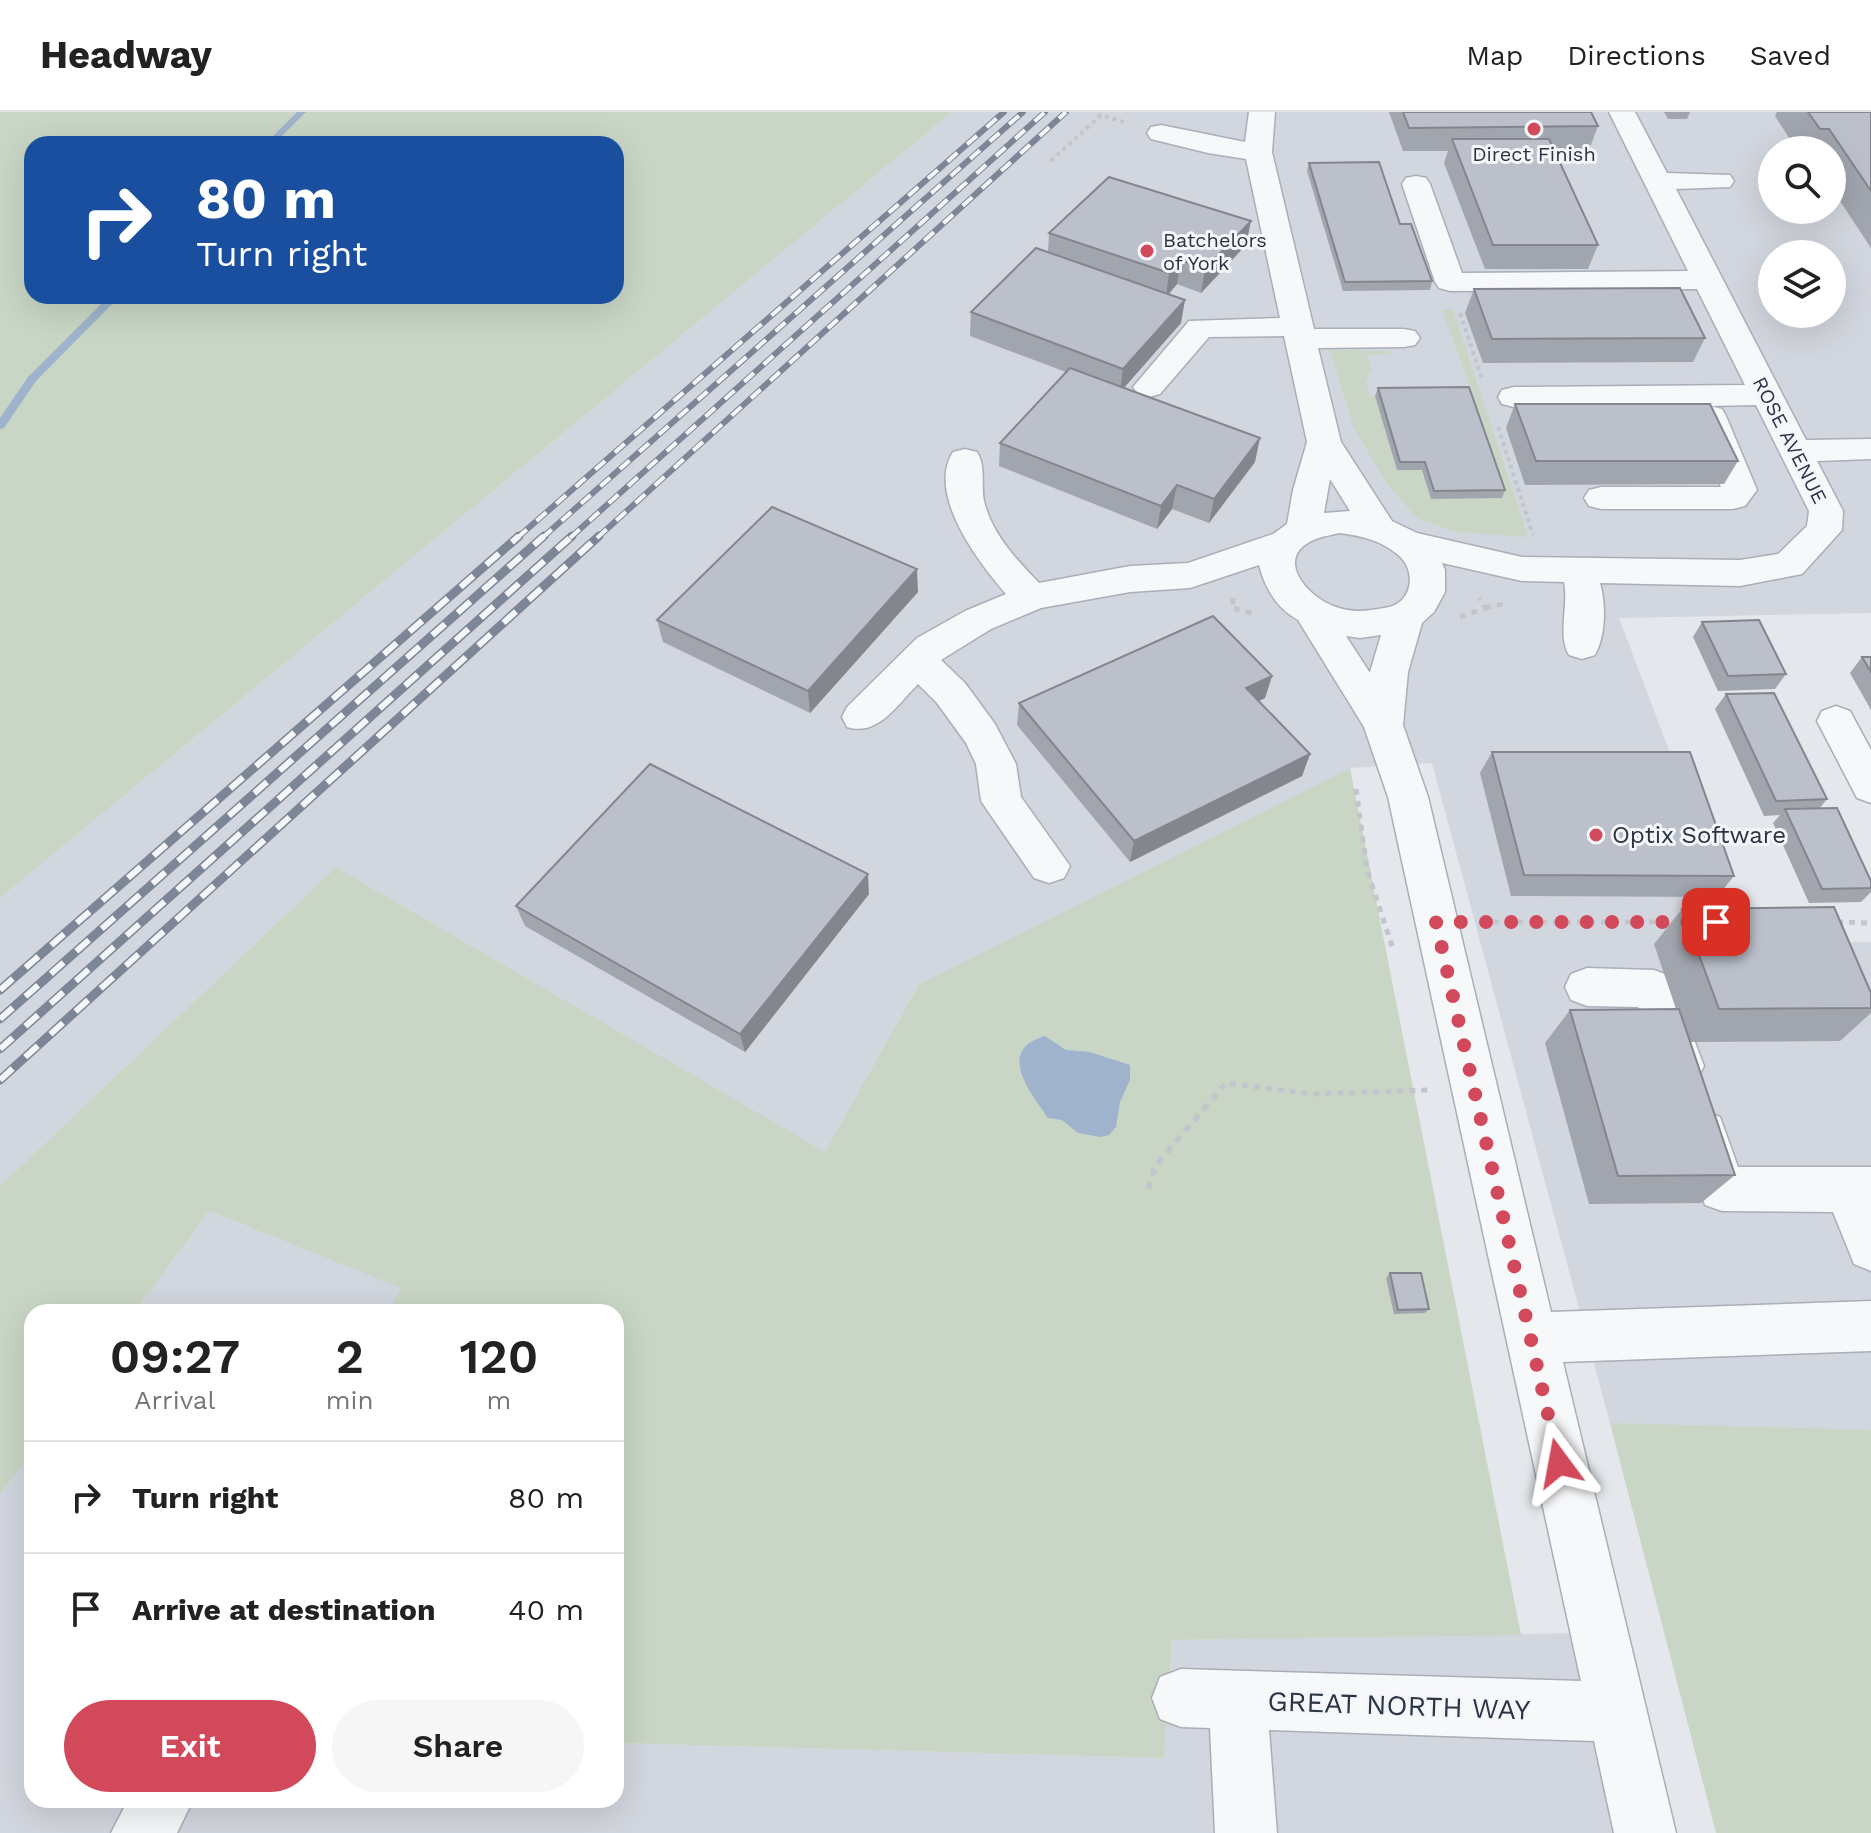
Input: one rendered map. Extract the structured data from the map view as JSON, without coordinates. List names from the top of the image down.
{
  "streets": {
    "street": ["ROSE AVENUE", "GREAT NORTH WAY"]
  },
  "places": ["Direct Finish", "Batchelors of York", "Optix Software"],
  "page": {
    "header": "Headway",
    "nav": ["Map", "Directions", "Saved"],
    "turn": ["80 m", "Turn right"],
    "eta": [
      "09:27",
      "Arrival",
      "2",
      "min",
      "120",
      "m"
    ],
    "list": [
      {
        "name": "Turn right",
        "value": "80 m"
      },
      {
        "name": "Arrive at destination",
        "value": "40 m"
      }
    ],
    "buttons": ["Exit", "Share"]
  }
}
